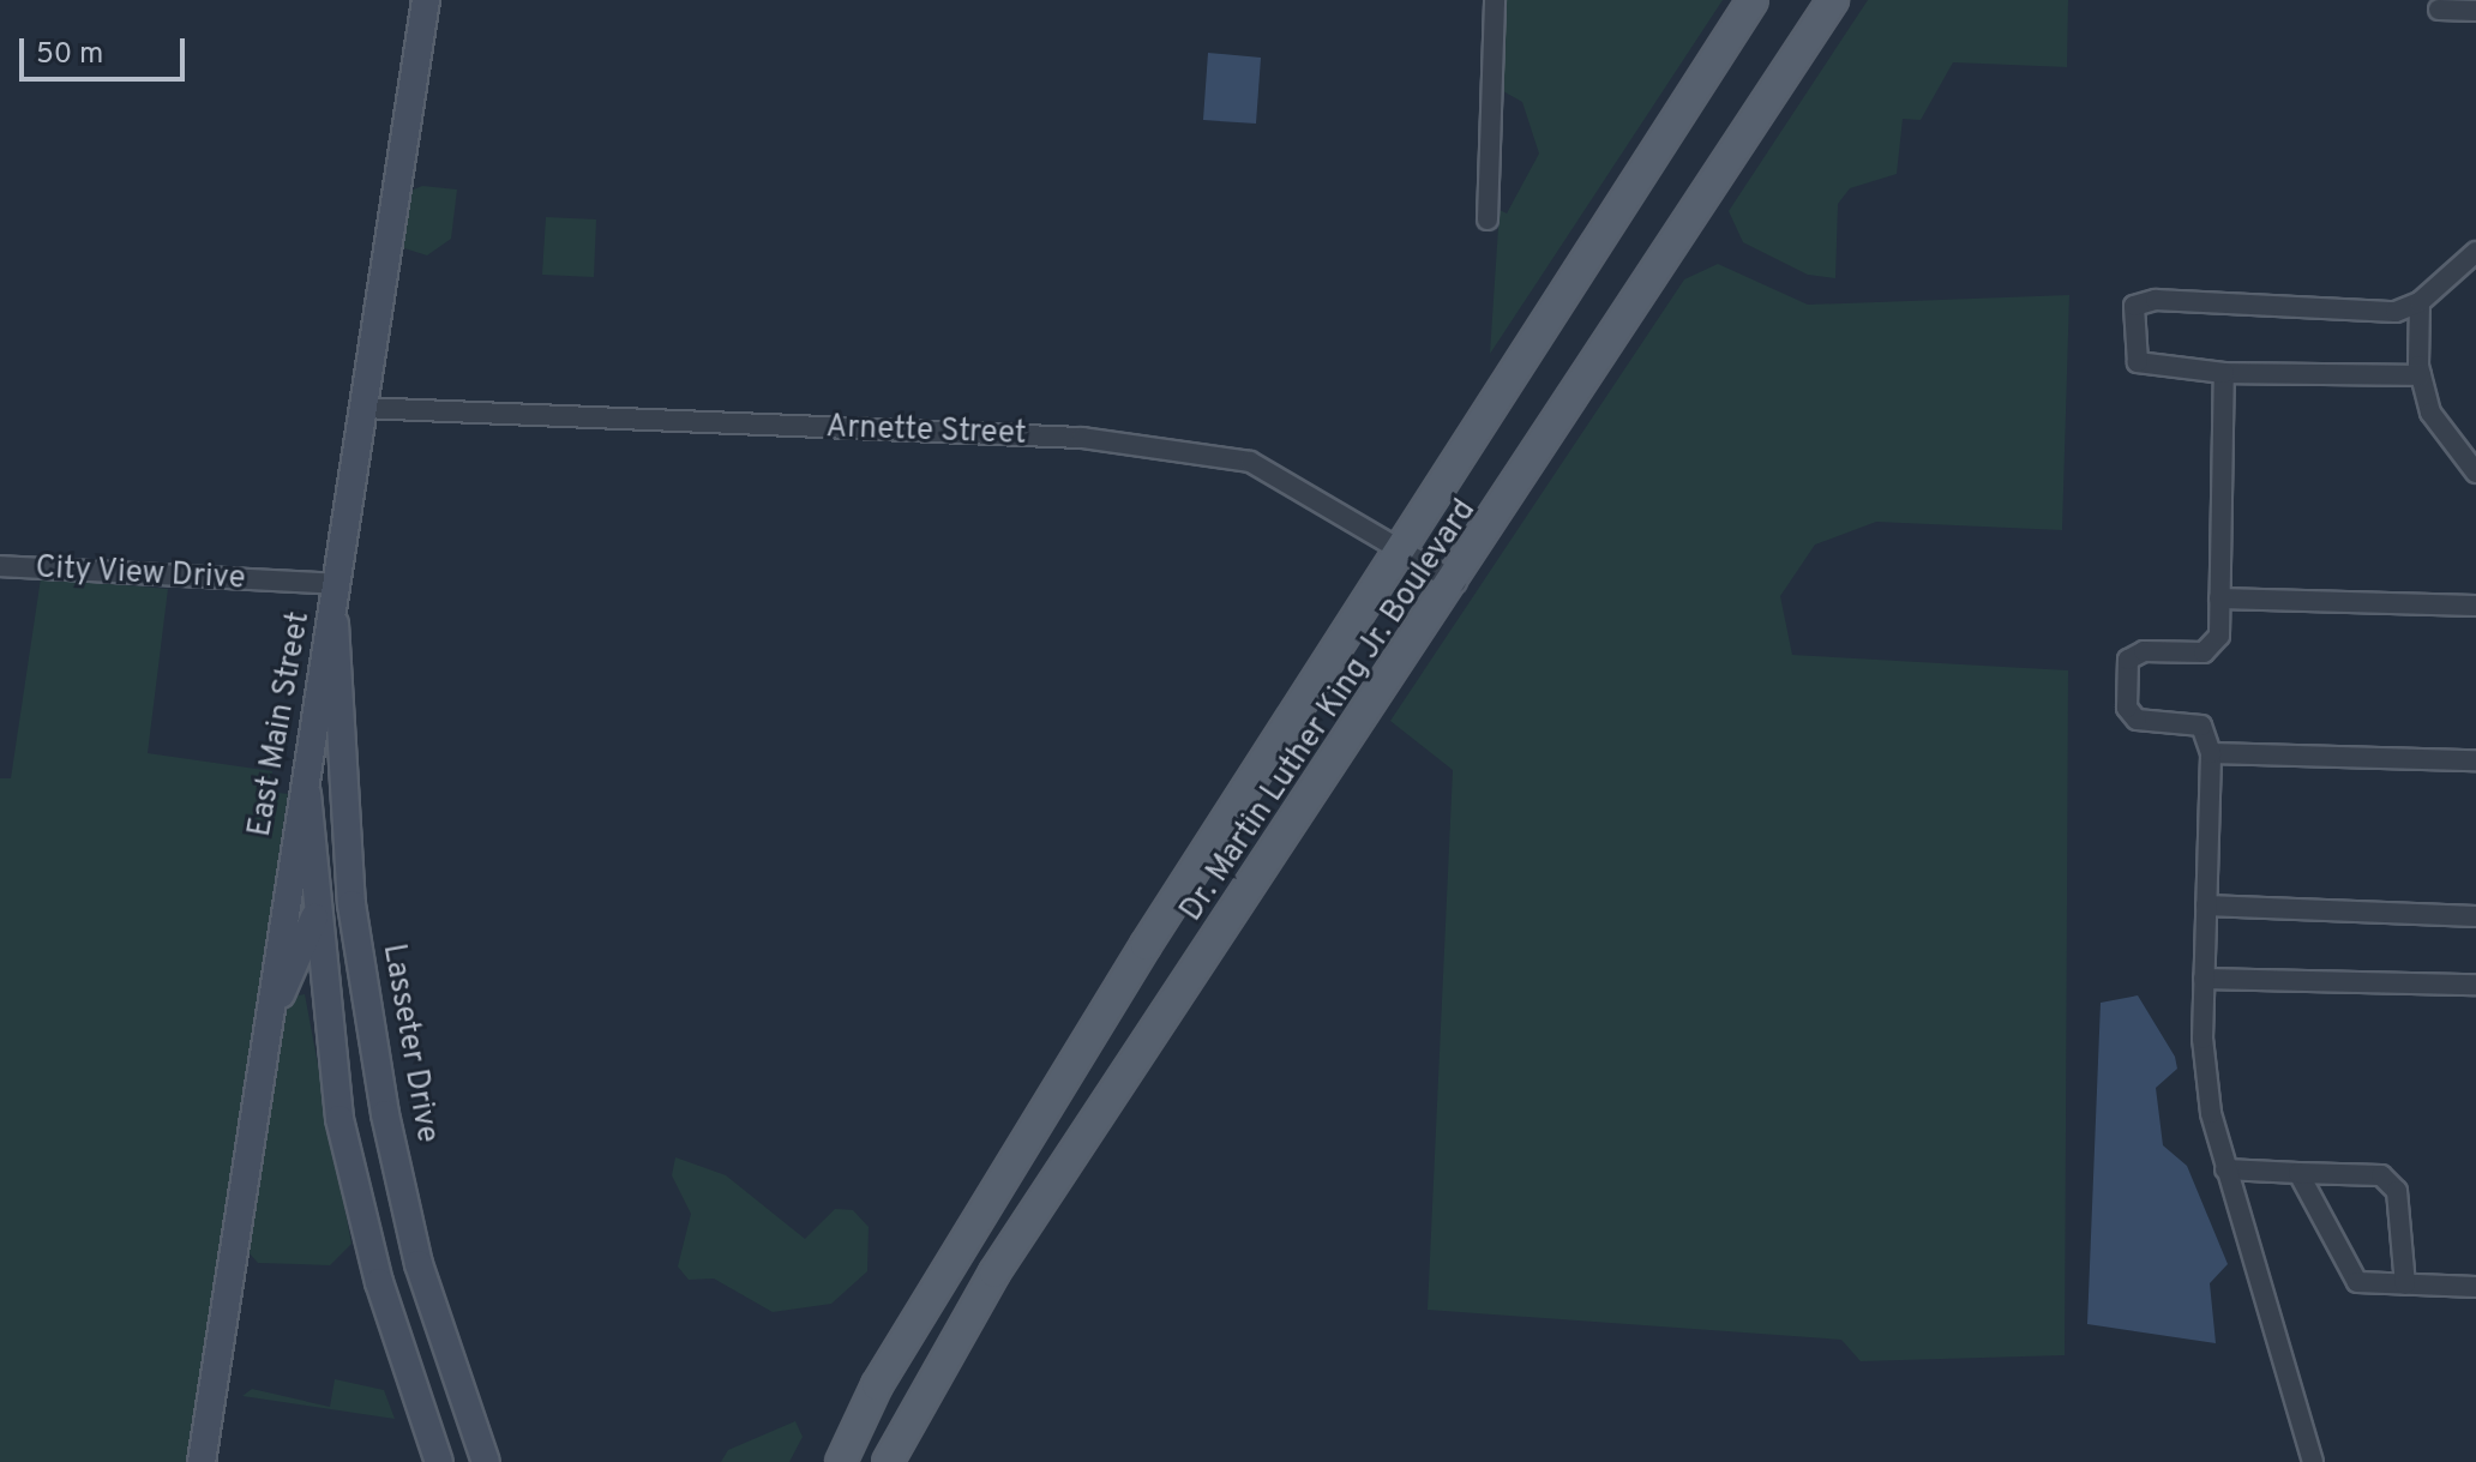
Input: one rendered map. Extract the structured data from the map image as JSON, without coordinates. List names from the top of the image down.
{
  "streets": {
    "main road": ["Dr. Martin Luther King Jr. Boulevard"],
    "street": [
      "Arnette Street",
      "City View Drive",
      "East Main Street",
      "Lasseter Drive"
    ]
  },
  "crossings": [
    ["Arnette Street", "Dr. Martin Luther King Jr. Boulevard"],
    ["Arnette Street", "East Main Street"],
    ["City View Drive", "East Main Street"],
    ["East Main Street", "Lasseter Drive"]
  ],
  "scale_bar": "50 m"
}
